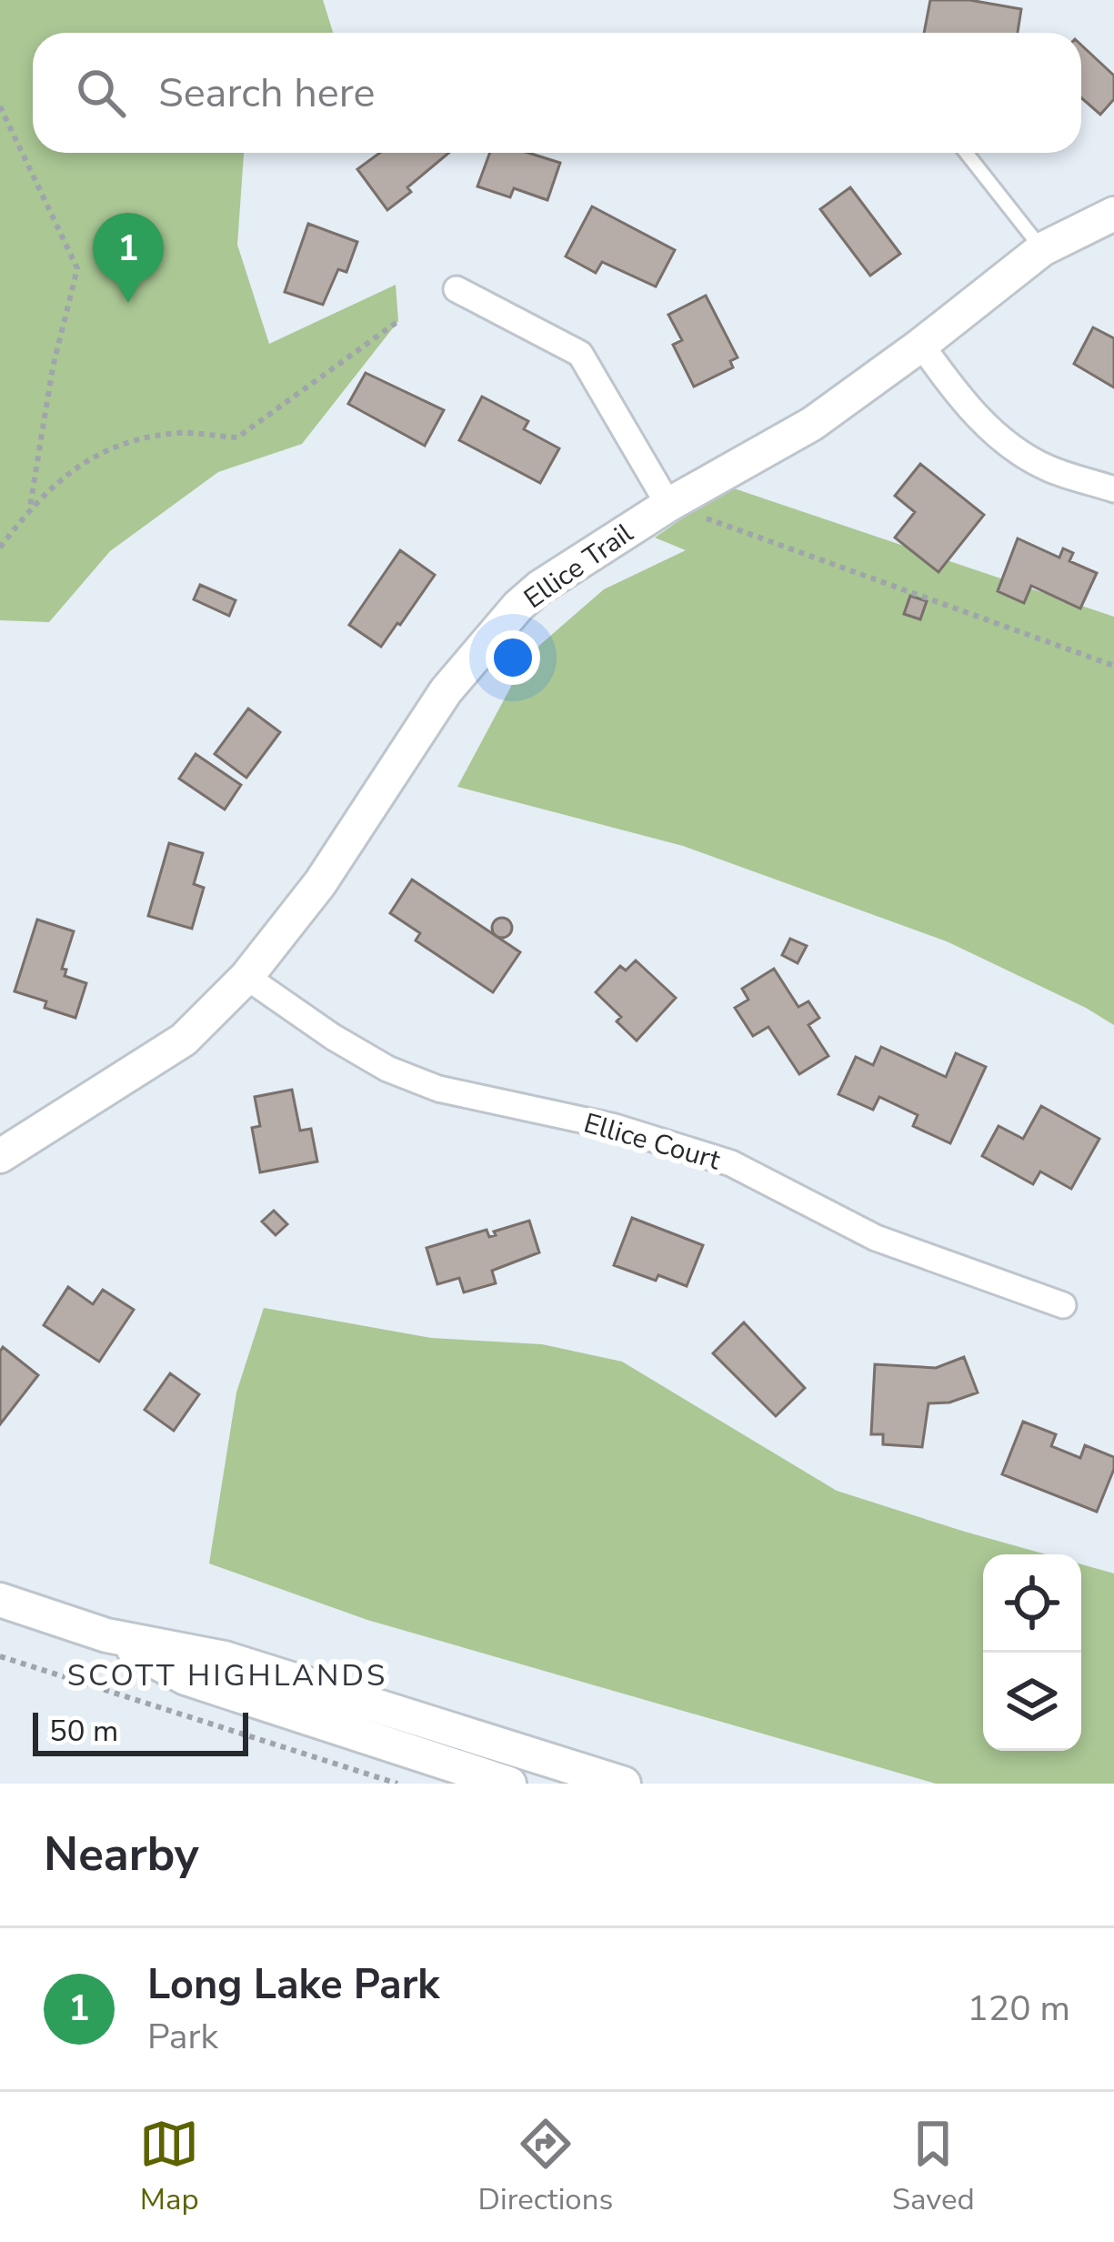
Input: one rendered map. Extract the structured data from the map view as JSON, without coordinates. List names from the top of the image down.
{
  "streets": {
    "street": ["Ellice Trail", "Ellice Court"]
  },
  "crossings": [
    ["Ellice Trail", "Ellice Court"]
  ],
  "districts": ["SCOTT HIGHLANDS"],
  "scale_bar": "50 m",
  "page": {
    "search": "Search here",
    "pins": "1",
    "scale": "50 m",
    "heading": "Nearby",
    "list": [
      {
        "mark": "1",
        "name": "Long Lake Park",
        "note": "Park",
        "value": "120 m"
      }
    ],
    "nav": ["Map", "Directions", "Saved"]
  }
}
